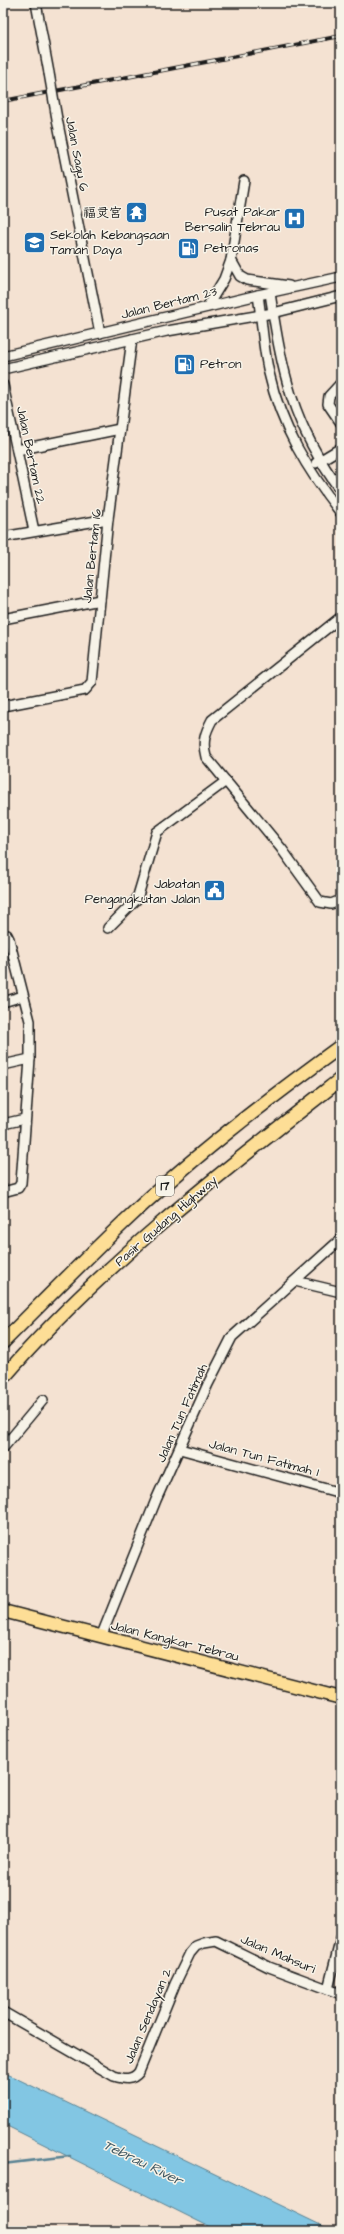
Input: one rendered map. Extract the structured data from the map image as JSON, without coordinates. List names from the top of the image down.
{
  "streets": {
    "highway": ["17", "Pasir Gudang Highway"],
    "main road": ["Jalan Kangkar Tebrau"],
    "street": [
      "Jalan Sagu 6",
      "Jalan Bertam 23",
      "Jalan Bertam 22",
      "Jalan Bertam 16",
      "Jalan Tun Fatimah",
      "Jalan Tun Fatimah 1",
      "Jalan Mahsuri",
      "Jalan Sendayan 2"
    ]
  },
  "crossings": [
    ["Jalan Sagu 6", "Jalan Bertam 23"],
    ["Jalan Bertam 23", "Jalan Bertam 16"],
    ["Jalan Tun Fatimah", "Jalan Tun Fatimah 1"],
    ["Jalan Tun Fatimah", "Jalan Kangkar Tebrau"],
    ["Jalan Mahsuri", "Jalan Sendayan 2"]
  ],
  "water": ["Tebrau River"],
  "places": {
    "temple": ["福灵宫"],
    "hospital": ["Pusat Pakar Bersalin Tebrau"],
    "school or university": ["Sekolah Kebangsaan Taman Daya"],
    "fuel station": ["Petronas", "Petron"],
    "public building": ["Jabatan Pengangkutan Jalan"]
  }
}
